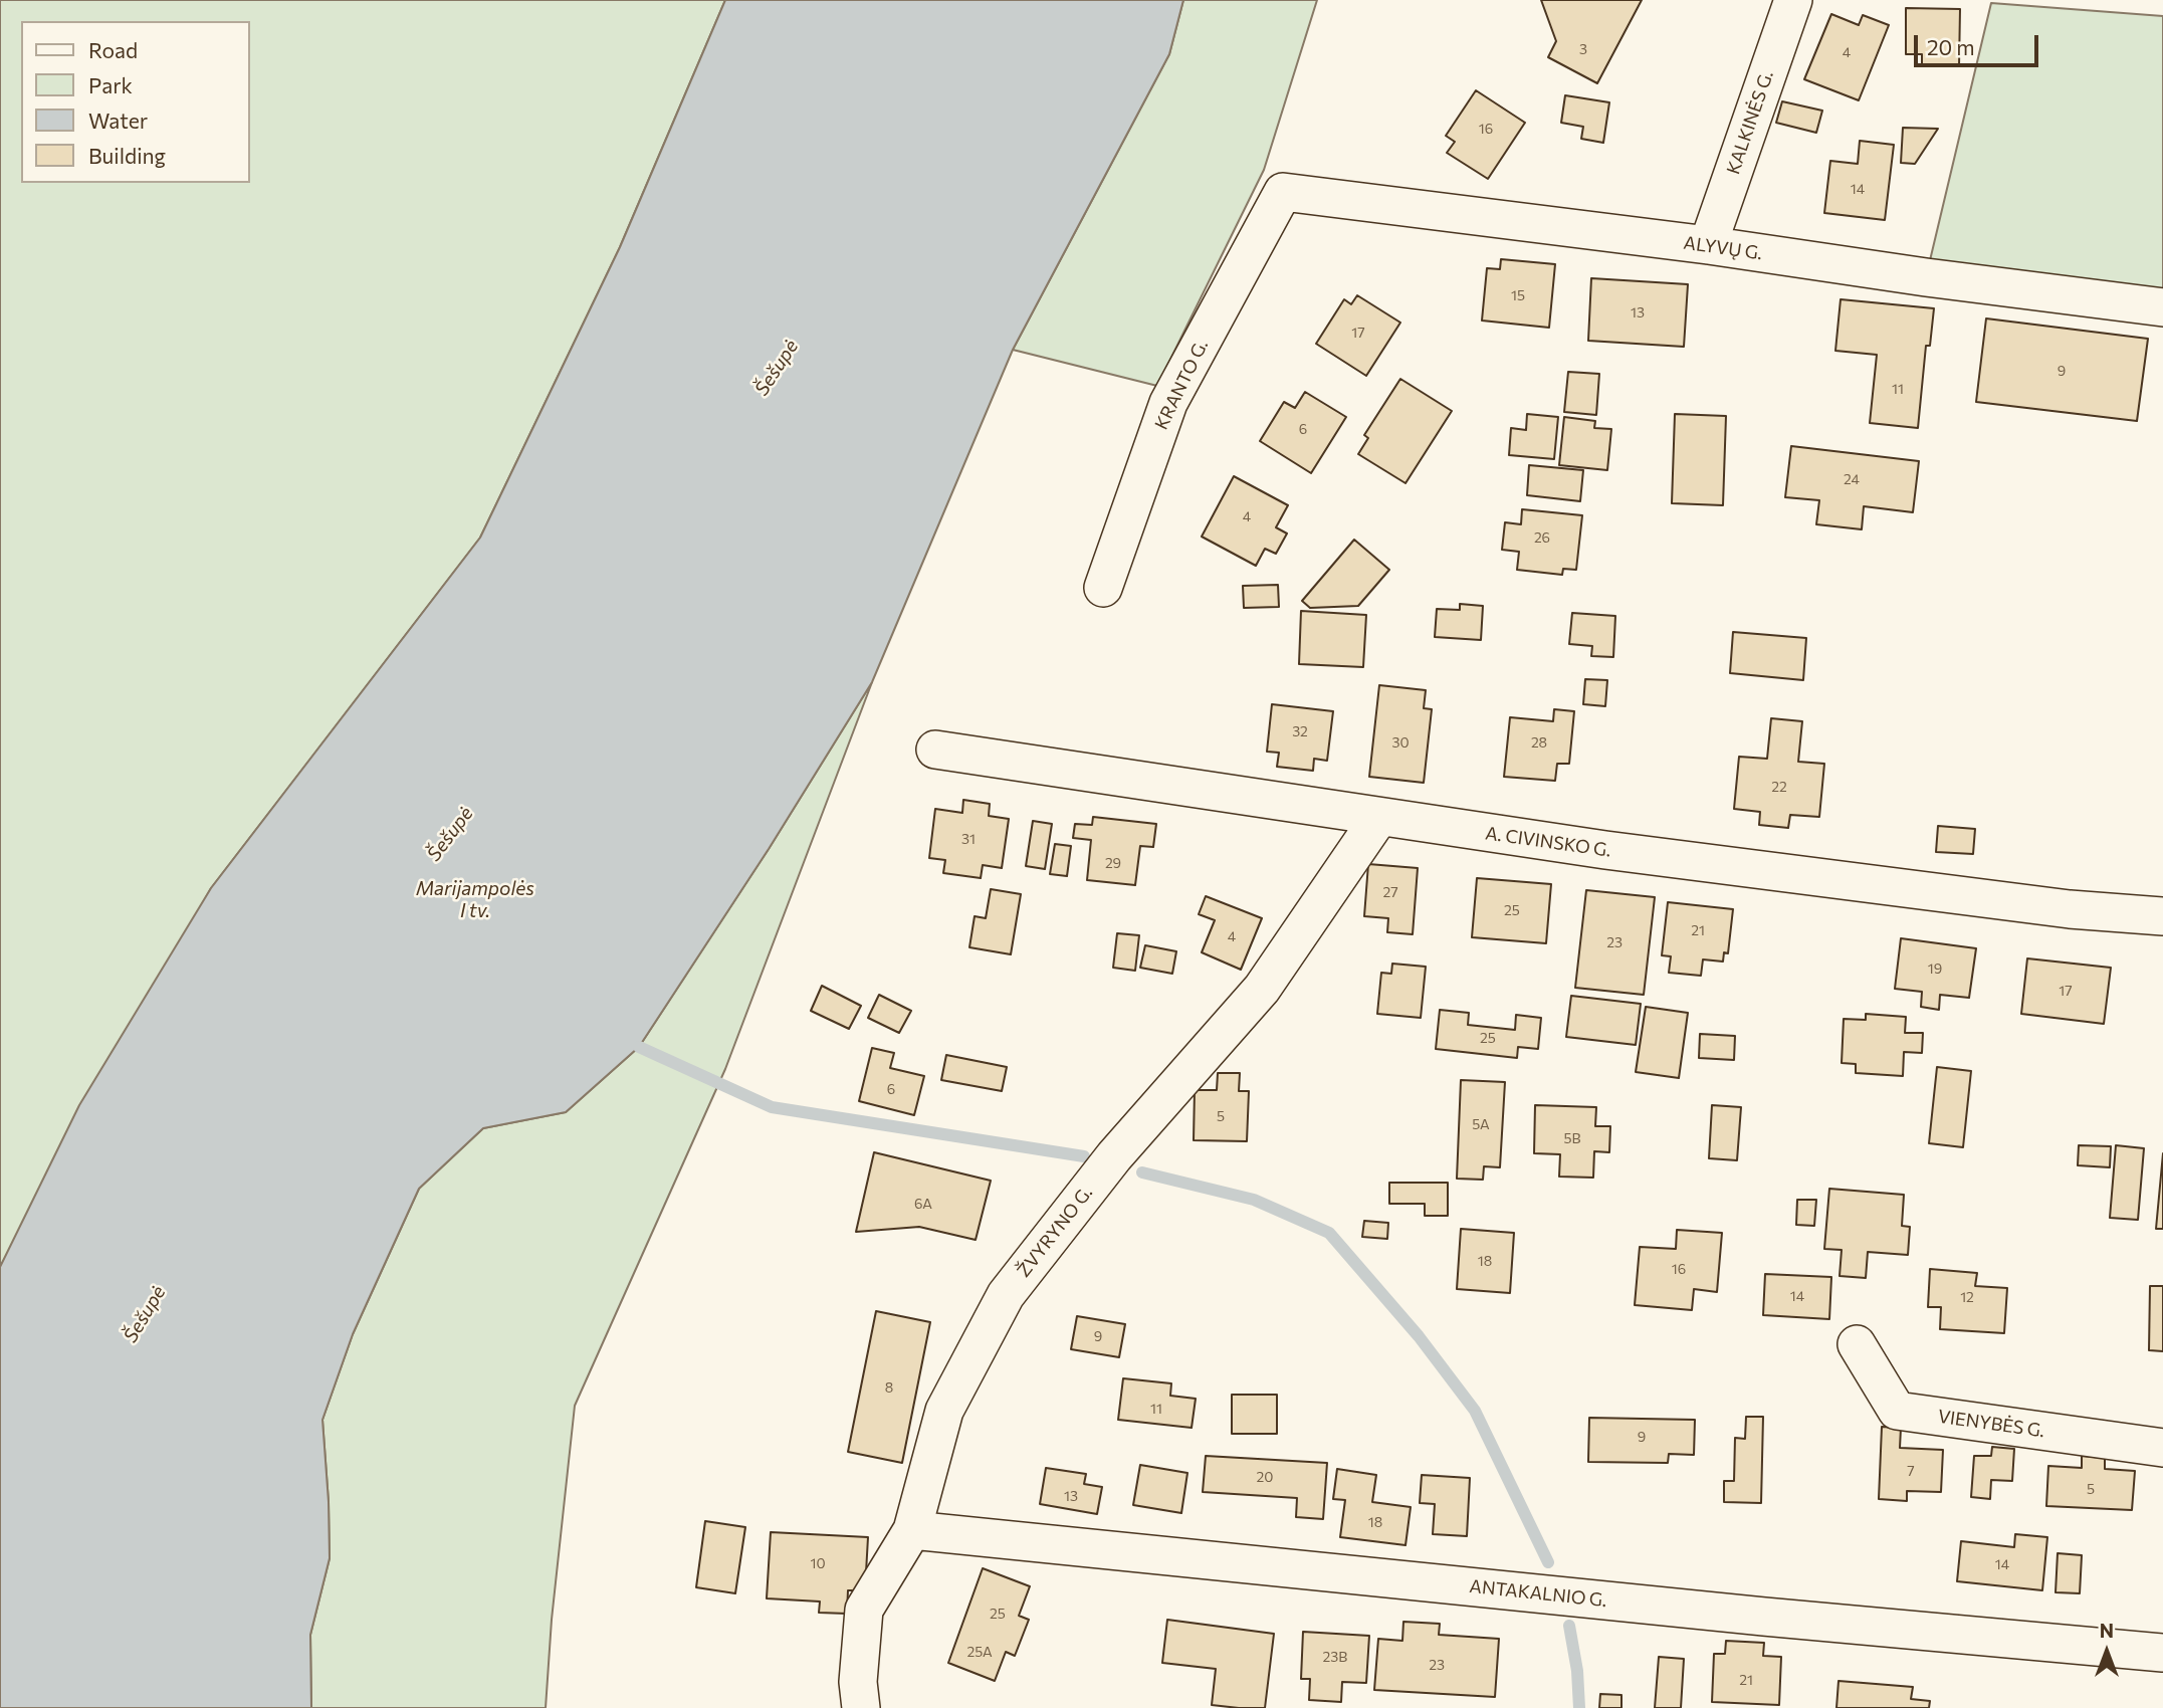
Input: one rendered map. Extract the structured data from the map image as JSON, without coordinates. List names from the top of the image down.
{
  "streets": {
    "street": [
      "KALKINĖS G.",
      "ALYVŲ G.",
      "KRANTO G.",
      "A. CIVINSKO G.",
      "ŽVYRYNO G.",
      "VIENYBĖS G.",
      "ANTAKALNIO G."
    ]
  },
  "crossings": [
    ["KALKINĖS G.", "ALYVŲ G."],
    ["ALYVŲ G.", "KRANTO G."],
    ["A. CIVINSKO G.", "ŽVYRYNO G."],
    ["ŽVYRYNO G.", "ANTAKALNIO G."]
  ],
  "water": ["Šešupė", "Marijampolės I tv."],
  "house_numbers": [
    "3",
    "4",
    "16",
    "14",
    "15",
    "13",
    "17",
    "9",
    "11",
    "6",
    "24",
    "4",
    "26",
    "32",
    "30",
    "28",
    "22",
    "31",
    "29",
    "27",
    "25",
    "21",
    "4",
    "23",
    "19",
    "17",
    "25",
    "6",
    "5",
    "5A",
    "5B",
    "6A",
    "18",
    "16",
    "14",
    "12",
    "9",
    "8",
    "11",
    "9",
    "7",
    "20",
    "5",
    "13",
    "18",
    "10",
    "14",
    "25",
    "25A",
    "23B",
    "23",
    "21"
  ],
  "legend": [
    "Road",
    "Park",
    "Water",
    "Building"
  ],
  "scale_bar": "20 m",
  "north": "top"
}
